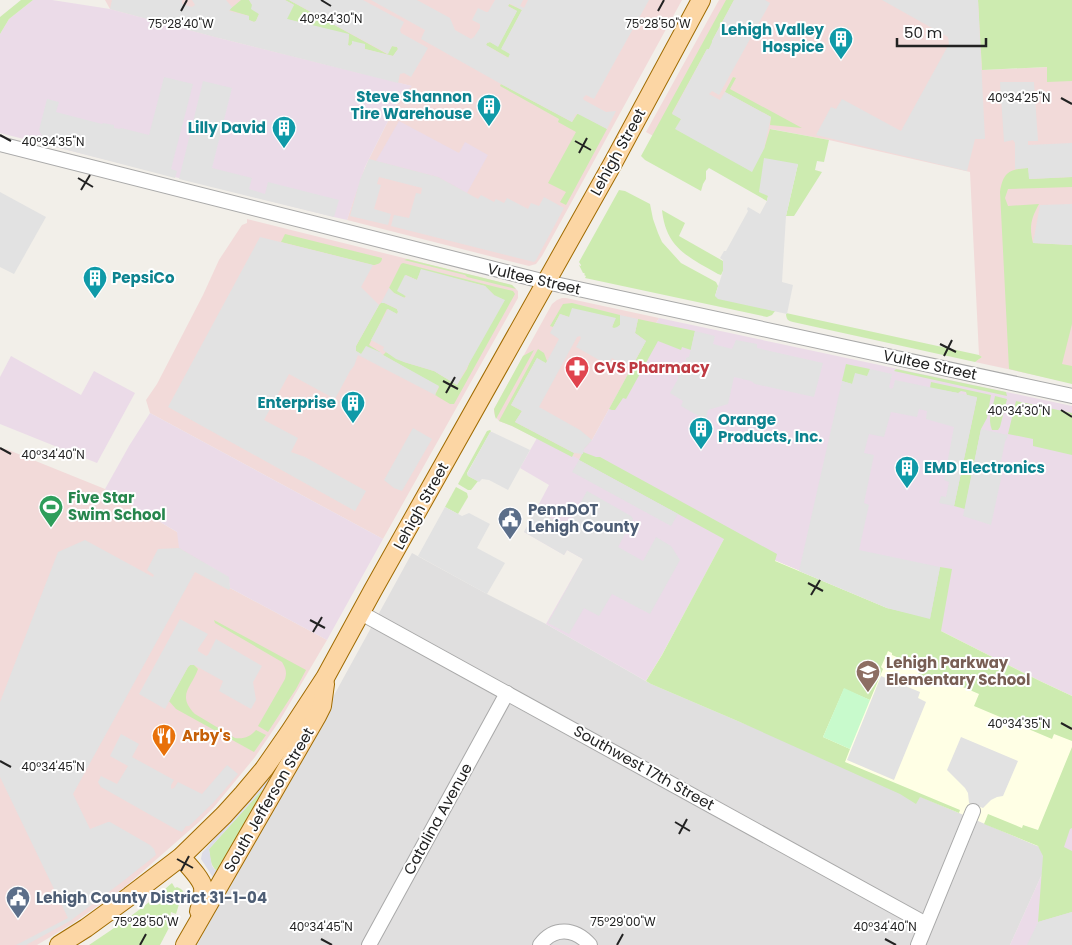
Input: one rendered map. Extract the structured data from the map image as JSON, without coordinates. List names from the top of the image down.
{
  "streets": {
    "main road": ["Lehigh Street", "South Jefferson Street"],
    "street": ["Vultee Street", "Southwest 17th Street", "Catalina Avenue"]
  },
  "crossings": [
    ["Lehigh Street", "Vultee Street"],
    ["Lehigh Street", "Southwest 17th Street"],
    ["Lehigh Street", "South Jefferson Street"],
    ["Southwest 17th Street", "Catalina Avenue"]
  ],
  "places": {
    "building": [
      "Lehigh Valley Hospice",
      "Steve Shannon Tire Warehouse",
      "Lilly David",
      "PepsiCo",
      "Enterprise",
      "Orange Products, Inc.",
      "EMD Electronics"
    ],
    "pharmacy": ["CVS Pharmacy"],
    "sports": ["Five Star Swim School"],
    "public building": ["PennDOT Lehigh County", "Lehigh County District 31-1-04"],
    "school or university": ["Lehigh Parkway Elementary School"],
    "restaurant": ["Arby's"]
  },
  "scale_bar": "50 m",
  "coordinates": [
    "40°34'30\"N",
    "75°28'40\"W",
    "75°28'50\"W",
    "40°34'25\"N",
    "40°34'35\"N",
    "40°34'40\"N",
    "40°34'45\"N",
    "75°29'00\"W"
  ]
}
